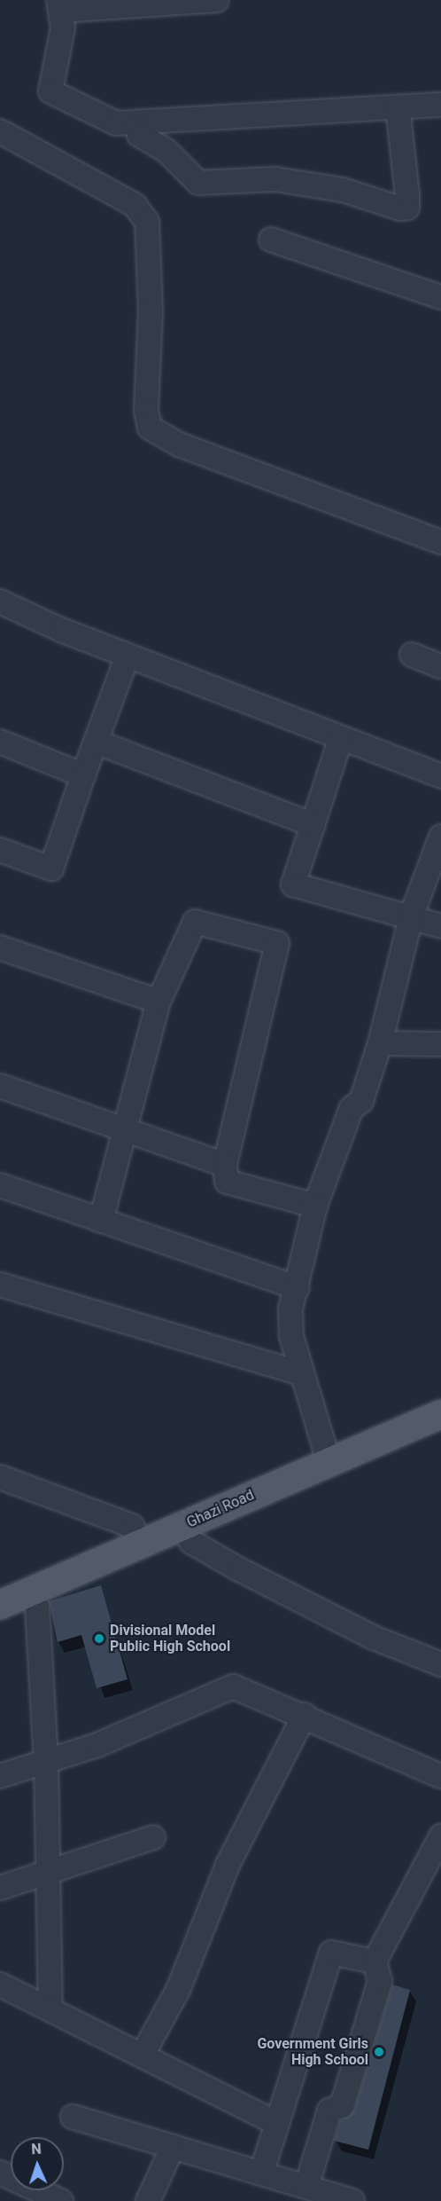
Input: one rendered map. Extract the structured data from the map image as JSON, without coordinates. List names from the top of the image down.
{
  "streets": {
    "main road": ["Ghazi Road"]
  },
  "places": ["Divisional Model Public High School", "Government Girls High School"],
  "north": "top"
}
